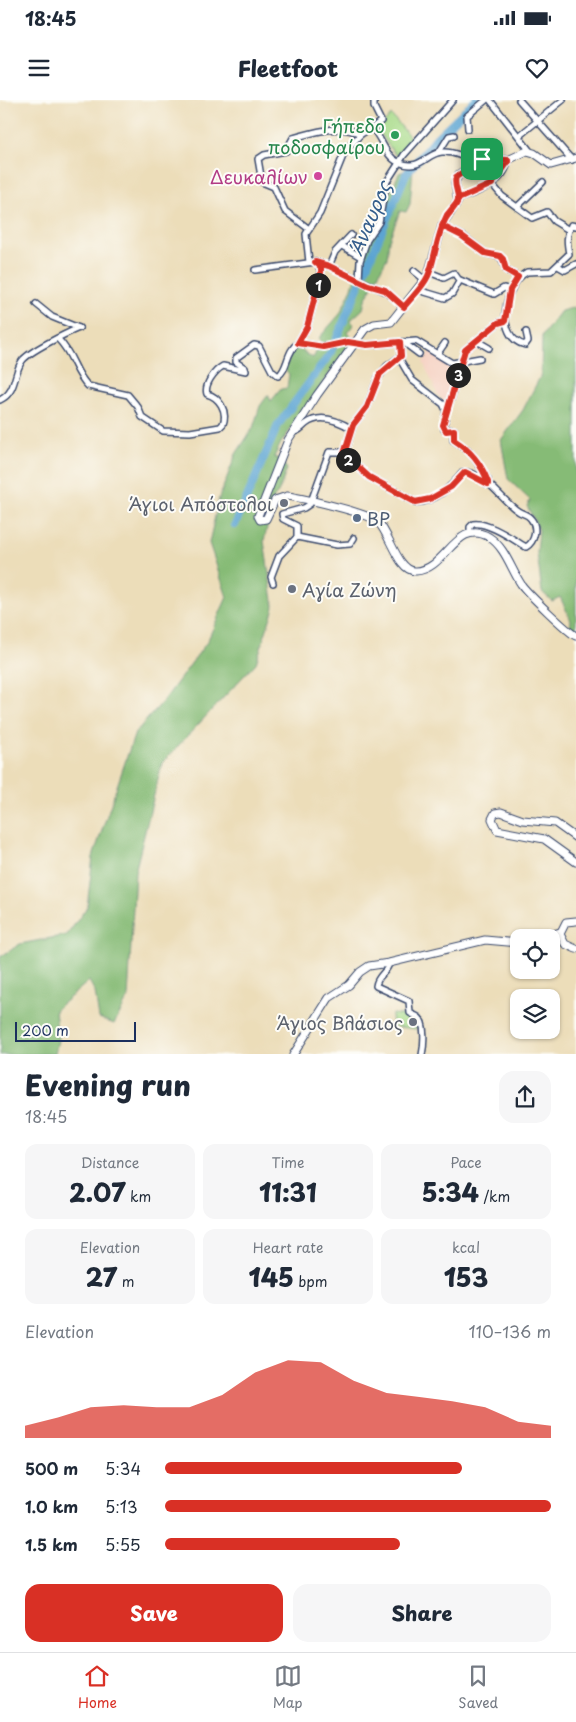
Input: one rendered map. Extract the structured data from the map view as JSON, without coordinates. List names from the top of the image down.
{
  "water": ["Άναυρος"],
  "places": [
    "Γήπεδο ποδοσφαίρου",
    "Δευκαλίων",
    "Άγιοι Απόστολοι",
    "BP",
    "Αγία Ζώνη",
    "Άγιος Βλάσιος"
  ],
  "scale_bar": "200 m",
  "page": {
    "status": "18:45",
    "header": "Fleetfoot",
    "pins": ["1", "3", "2"],
    "scale": "200 m",
    "heading": ["Evening run", "18:45"],
    "stats": [
      ["Distance", "2.07 km"],
      ["Time", "11:31"],
      ["Pace", "5:34 /km"],
      ["Elevation", "27 m"],
      ["Heart rate", "145 bpm"],
      ["kcal", "153"]
    ],
    "chart": ["Elevation", "110–136 m"],
    "list": [
      {
        "name": "500 m",
        "note": "5:34"
      },
      {
        "name": "1.0 km",
        "note": "5:13"
      },
      {
        "name": "1.5 km",
        "note": "5:55"
      }
    ],
    "buttons": ["Save", "Share"],
    "tabs": ["Home", "Map", "Saved"]
  }
}
